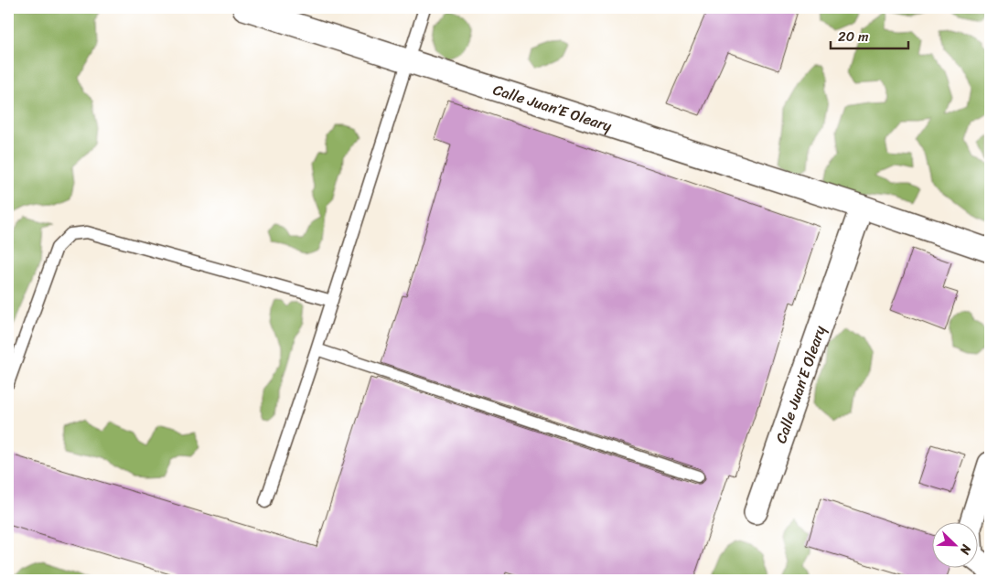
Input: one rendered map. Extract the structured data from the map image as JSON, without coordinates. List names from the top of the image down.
{
  "streets": {
    "street": ["Calle Juan’E Oleary"]
  },
  "scale_bar": "20 m",
  "north": "bottom right"
}
